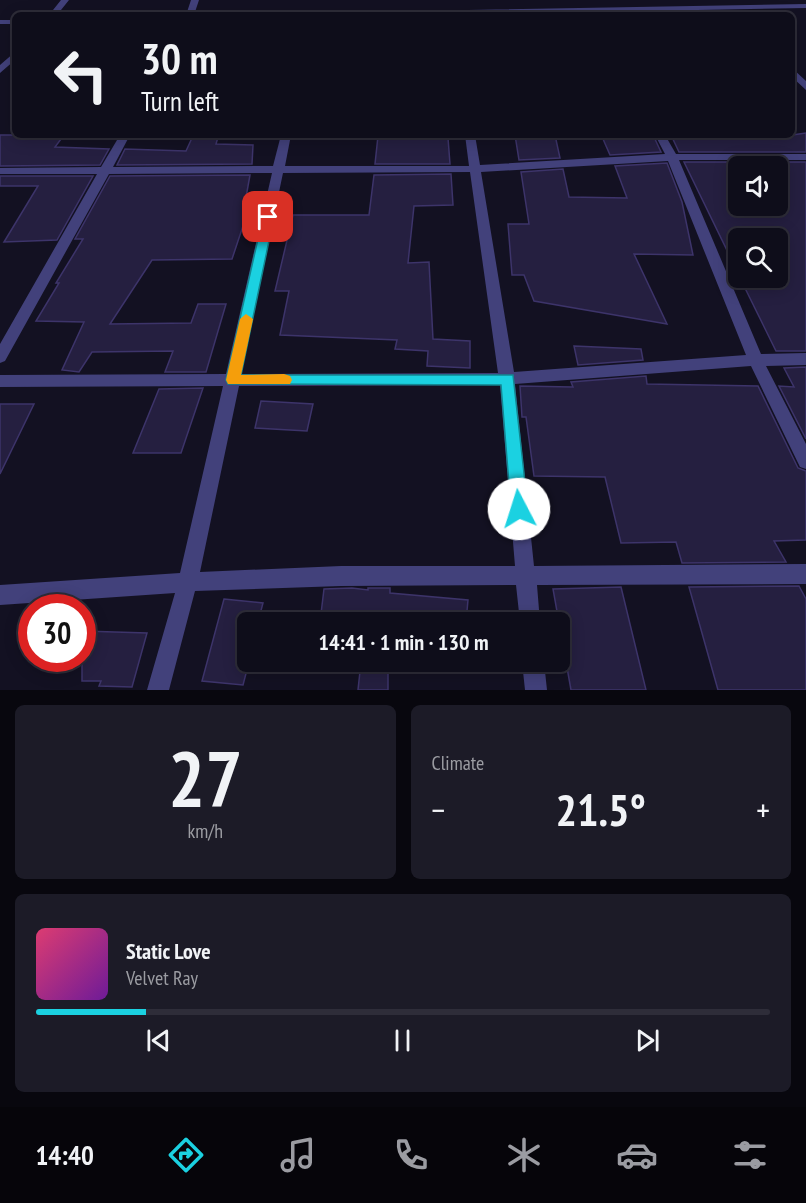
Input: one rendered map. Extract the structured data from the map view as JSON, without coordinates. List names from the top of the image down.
{
  "page": {
    "turn": ["30 m", "Turn left"],
    "limit": "30",
    "trip": "14:41 · 1 min · 130 m",
    "tile": [
      ["27", "km/h"],
      "Climate"
    ],
    "heat": ["−", "21.5°", "+"],
    "song": ["Static Love", "Velvet Ray"],
    "tabs": "14:40"
  }
}
